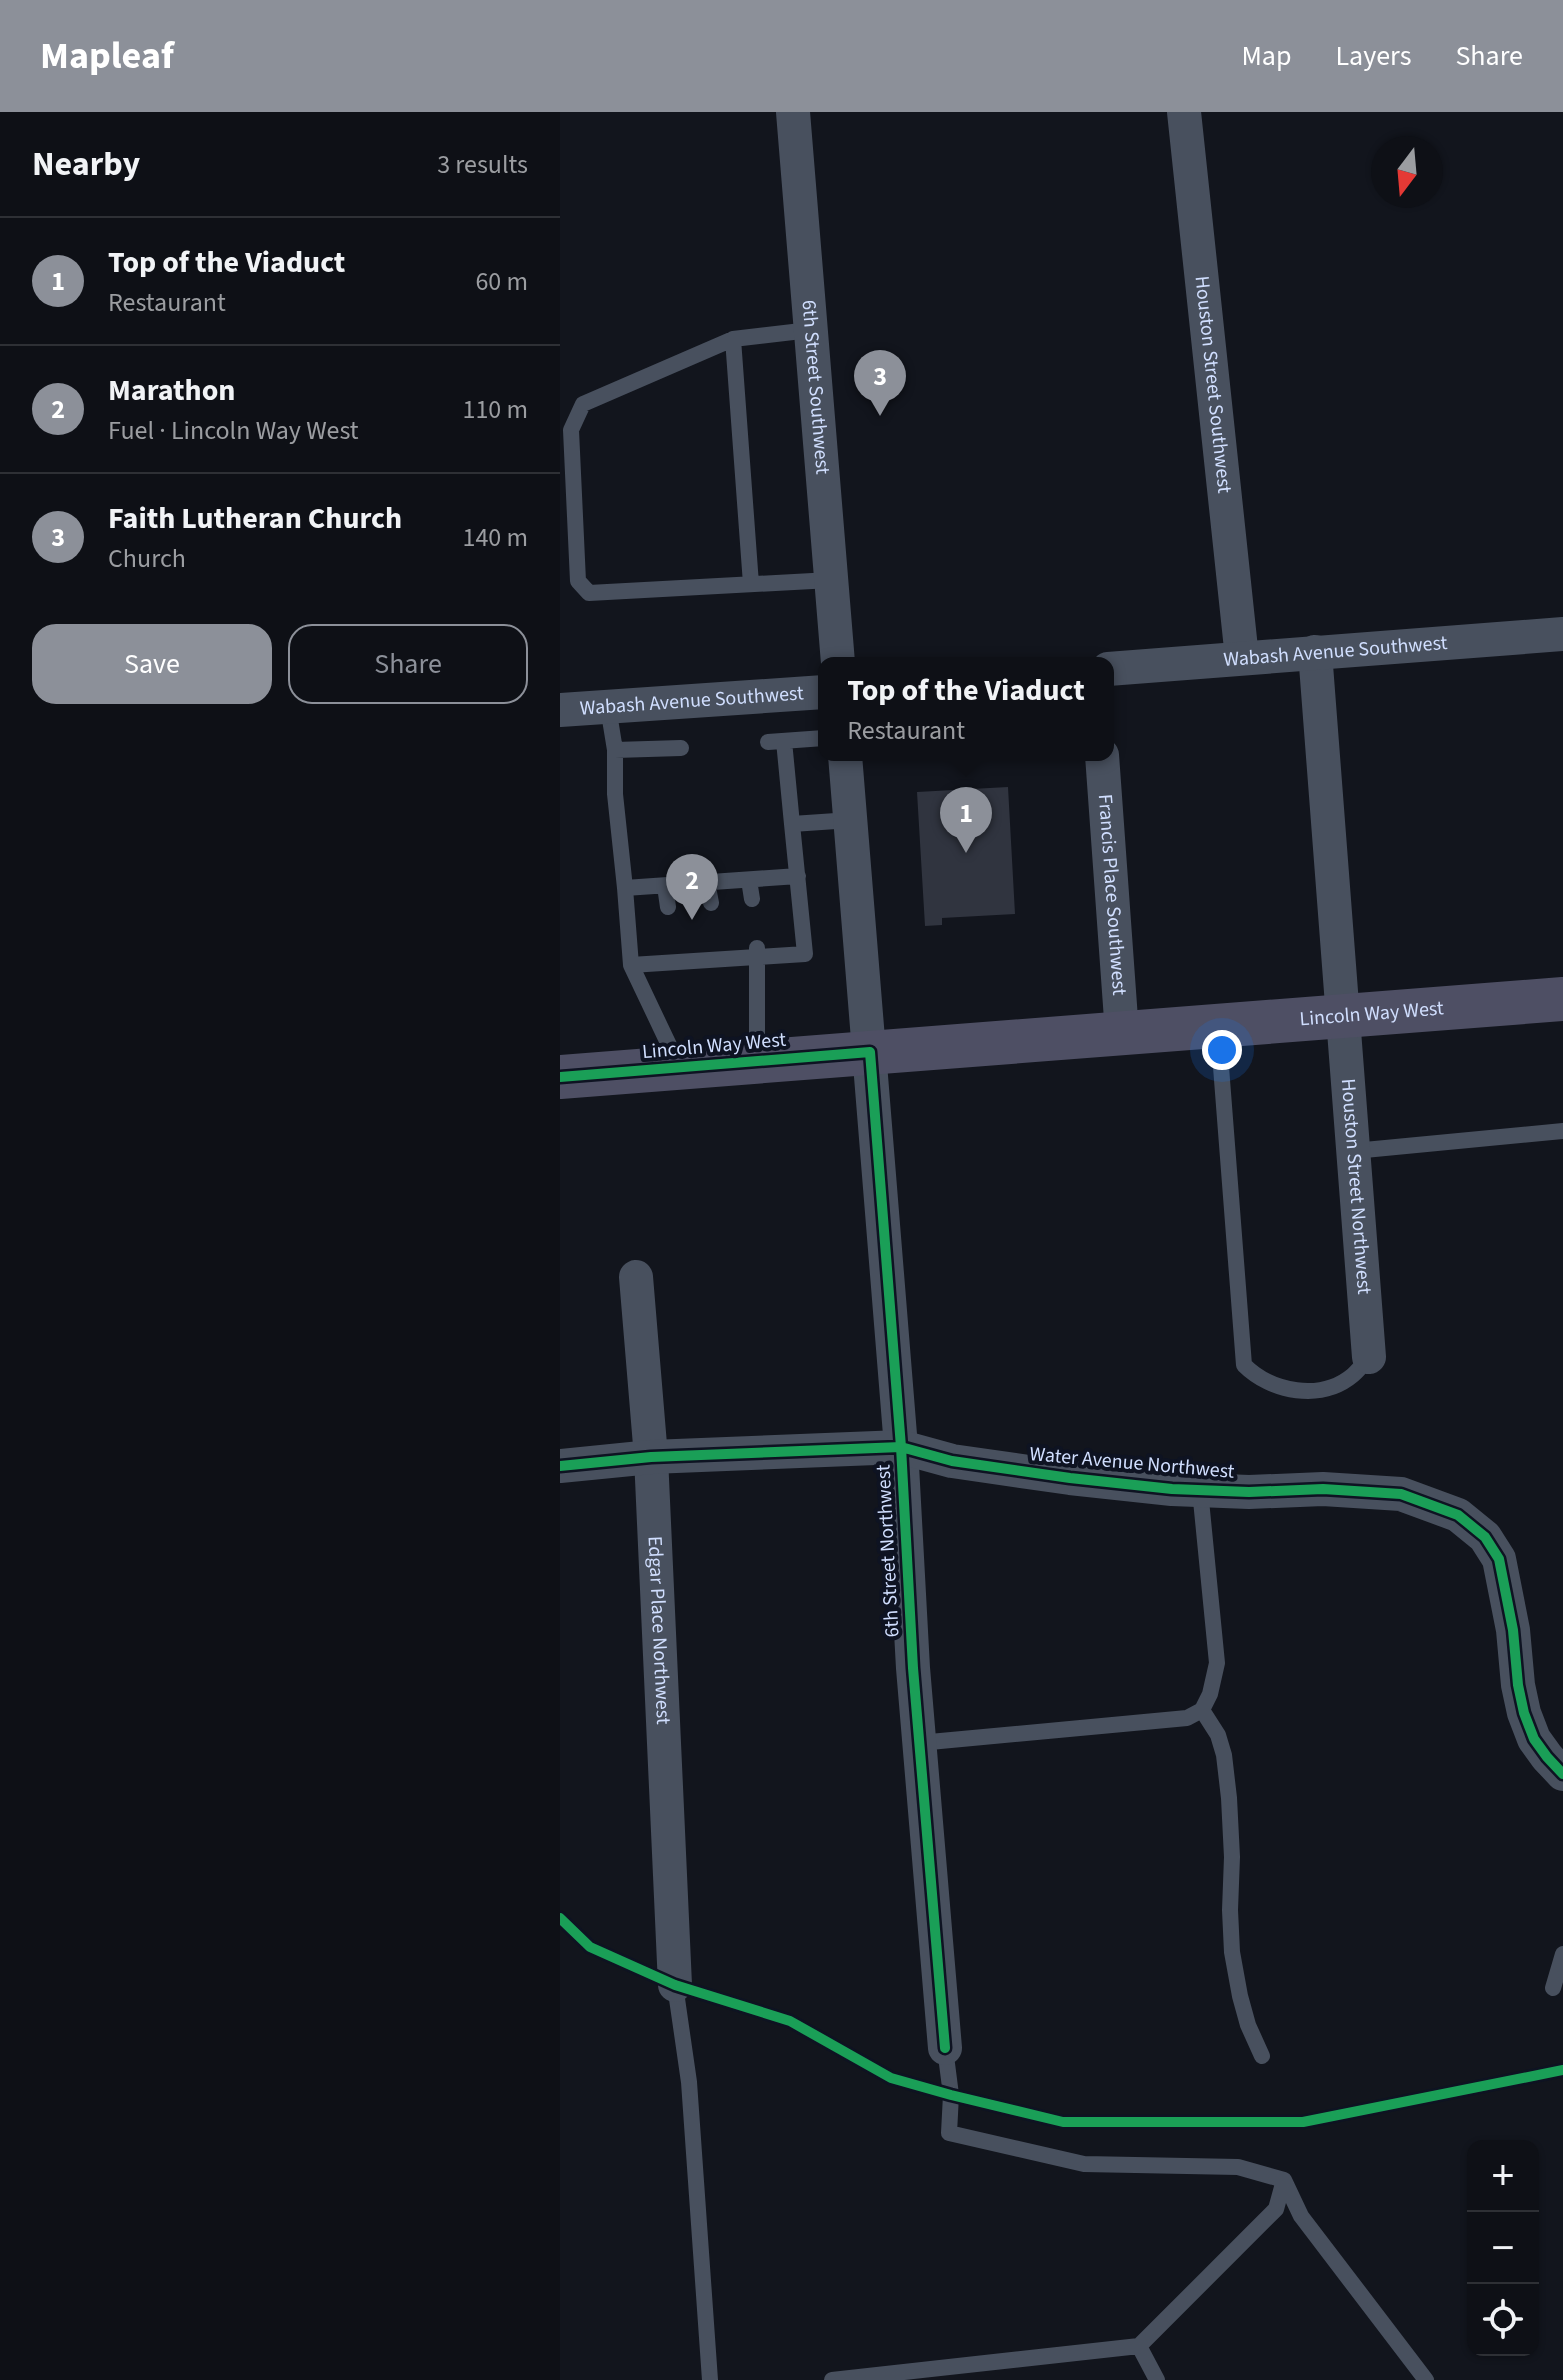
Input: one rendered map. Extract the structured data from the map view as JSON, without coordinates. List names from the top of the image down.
{
  "streets": {
    "main road": ["Lincoln Way West"],
    "street": [
      "Houston Street Southwest",
      "6th Street Southwest",
      "Wabash Avenue Southwest",
      "Francis Place Southwest",
      "Houston Street Northwest",
      "Water Avenue Northwest",
      "6th Street Northwest",
      "Edgar Place Northwest"
    ]
  },
  "crossings": [
    ["Houston Street Southwest", "Wabash Avenue Southwest"],
    ["Francis Place Southwest", "Lincoln Way West"],
    ["Lincoln Way West", "Houston Street Northwest"],
    ["Lincoln Way West", "6th Street Northwest"],
    ["Water Avenue Northwest", "6th Street Northwest"],
    ["Water Avenue Northwest", "Edgar Place Northwest"]
  ],
  "north": "bottom",
  "page": {
    "header": "Mapleaf",
    "nav": ["Map", "Layers", "Share"],
    "heading": ["Nearby", "3 results"],
    "list": [
      {
        "mark": "1",
        "name": "Top of the Viaduct",
        "note": "Restaurant",
        "value": "60 m"
      },
      {
        "mark": "2",
        "name": "Marathon",
        "note": "Fuel · Lincoln Way West",
        "value": "110 m"
      },
      {
        "mark": "3",
        "name": "Faith Lutheran Church",
        "note": "Church",
        "value": "140 m"
      }
    ],
    "pins": ["3", "1", "2"],
    "buttons": ["Save", "Share"],
    "popup": ["Top of the Viaduct", "Restaurant"],
    "map_buttons": ["+", "−"]
  }
}
